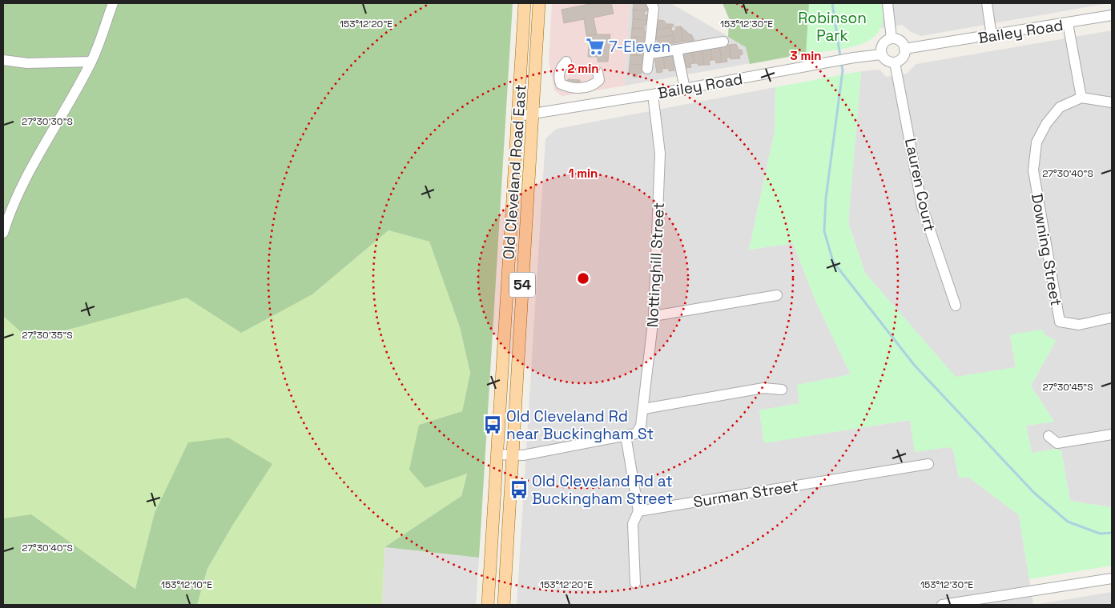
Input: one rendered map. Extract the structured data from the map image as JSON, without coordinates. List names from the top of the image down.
{
  "streets": {
    "main road": ["Old Cleveland Road East", "54"],
    "street": [
      "Bailey Road",
      "Lauren Court",
      "Downing Street",
      "Nottinghill Street",
      "Surman Street"
    ]
  },
  "crossings": [
    ["Bailey Road", "Old Cleveland Road East"],
    ["Bailey Road", "Lauren Court"],
    ["Bailey Road", "Nottinghill Street"]
  ],
  "parks": ["Robinson Park"],
  "places": {
    "supermarket": ["7-Eleven"],
    "bus stop": ["Old Cleveland Rd near Buckingham St", "Old Cleveland Rd at Buckingham Street"]
  },
  "coordinates": [
    "153°12'20\"E",
    "153°12'30\"E",
    "27°30'30\"S",
    "27°30'40\"S",
    "27°30'35\"S",
    "27°30'45\"S",
    "153°12'10\"E"
  ],
  "rings": ["3 min", "2 min", "1 min"]
}
